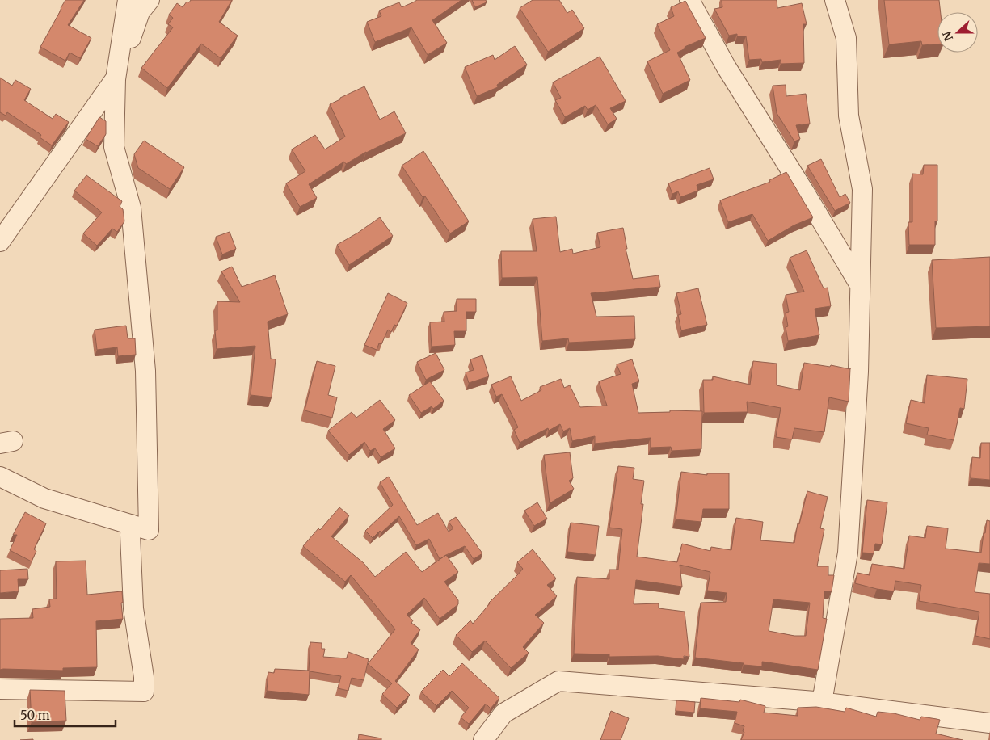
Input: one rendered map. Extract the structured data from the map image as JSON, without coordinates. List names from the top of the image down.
{
  "scale_bar": "50 m",
  "north": "left"
}
